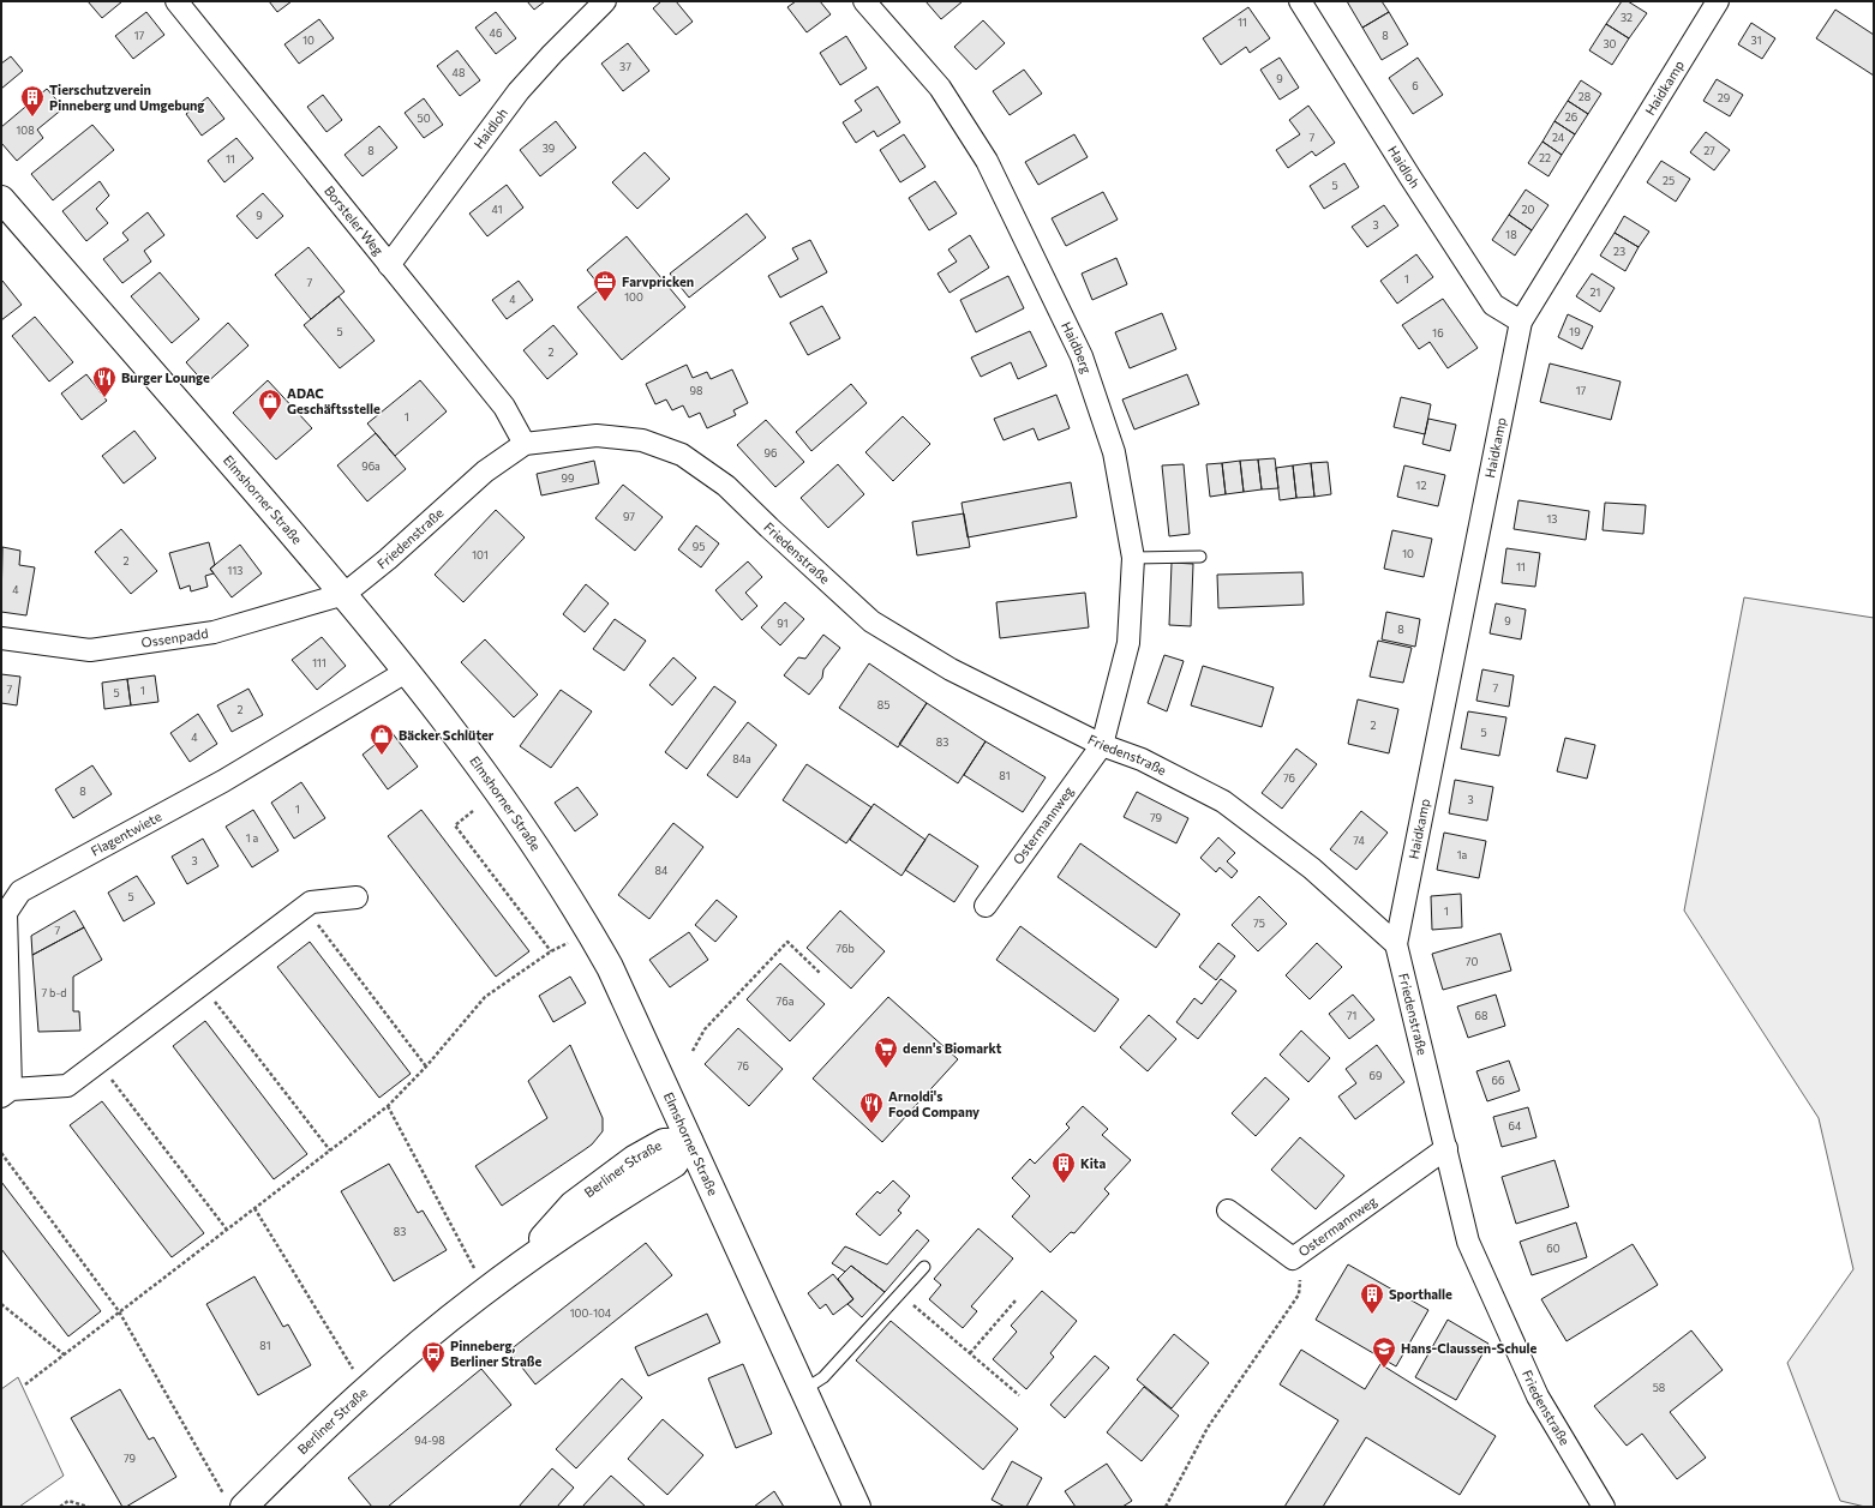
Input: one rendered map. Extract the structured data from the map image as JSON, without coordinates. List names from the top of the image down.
{
  "streets": {
    "main road": ["Elmshorner Straße", "Berliner Straße"],
    "street": [
      "Haidkamp",
      "Haidloh",
      "Borsteler Weg",
      "Haidberg",
      "Friedenstraße",
      "Ossenpadd",
      "Ostermannweg",
      "Flagentwiete"
    ]
  },
  "crossings": [
    ["Haidkamp", "Haidloh"],
    ["Haidkamp", "Friedenstraße"],
    ["Haidloh", "Borsteler Weg"],
    ["Borsteler Weg", "Friedenstraße"],
    ["Haidberg", "Friedenstraße"],
    ["Haidberg", "Ostermannweg"],
    ["Elmshorner Straße", "Friedenstraße"],
    ["Elmshorner Straße", "Ossenpadd"],
    ["Elmshorner Straße", "Flagentwiete"],
    ["Elmshorner Straße", "Berliner Straße"],
    ["Friedenstraße", "Ossenpadd"],
    ["Friedenstraße", "Ostermannweg"]
  ],
  "places": {
    "building": ["Tierschutzverein Pinneberg und Umgebung", "Kita", "Sporthalle"],
    "office": ["Farvpricken"],
    "restaurant": ["Burger Lounge", "Arnoldi's Food Company"],
    "shop": ["ADAC Geschäftsstelle", "Bäcker Schlüter"],
    "supermarket": ["denn's Biomarkt"],
    "school or university": ["Hans-Claussen-Schule"],
    "bus stop": ["Pinneberg, Berliner Straße"]
  },
  "house_numbers": [
    "32",
    "11",
    "46",
    "17",
    "8",
    "10",
    "31",
    "30",
    "37",
    "48",
    "9",
    "6",
    "28",
    "29",
    "26",
    "50",
    "108",
    "7",
    "24",
    "39",
    "8",
    "27",
    "22",
    "11",
    "25",
    "5",
    "41",
    "20",
    "9",
    "3",
    "18",
    "23",
    "1",
    "7",
    "21",
    "100",
    "4",
    "5",
    "19",
    "16",
    "2",
    "98",
    "17",
    "1",
    "96",
    "96a",
    "99",
    "12",
    "97",
    "13",
    "95",
    "10",
    "101",
    "2",
    "11",
    "113",
    "4",
    "9",
    "91",
    "8",
    "111",
    "7",
    "7",
    "1",
    "5",
    "85",
    "2",
    "2",
    "5",
    "4",
    "83",
    "84a",
    "81",
    "76",
    "8",
    "3",
    "1",
    "79",
    "1 a",
    "74",
    "1a",
    "3",
    "84",
    "5",
    "1",
    "75",
    "7",
    "76b",
    "70",
    "7 b-d",
    "76a",
    "71",
    "68",
    "76",
    "69",
    "66",
    "64",
    "83",
    "60",
    "100-104",
    "81",
    "58",
    "94-98",
    "79"
  ]
}
